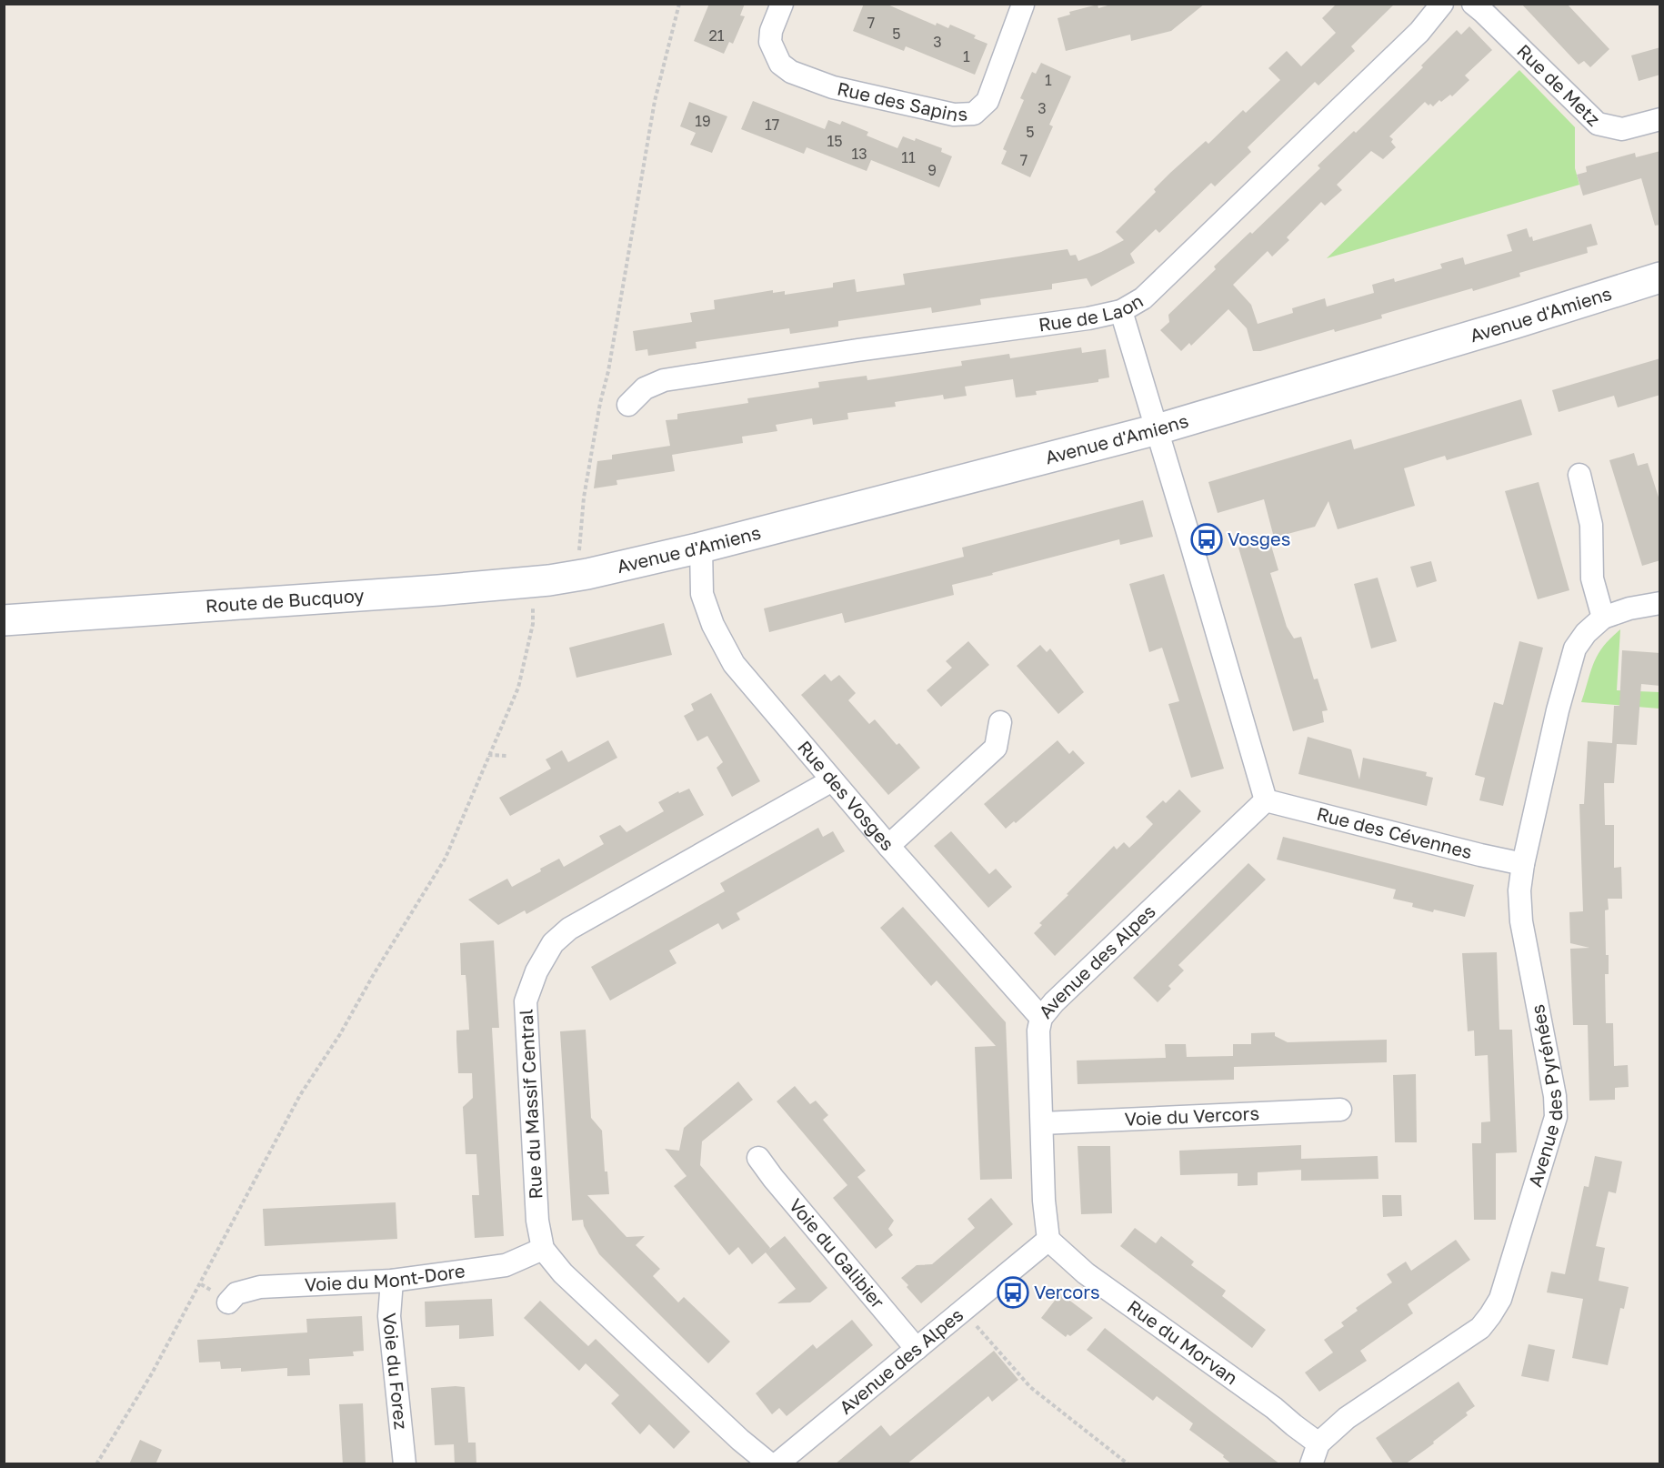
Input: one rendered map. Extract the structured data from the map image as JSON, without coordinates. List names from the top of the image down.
{
  "streets": {
    "main road": ["Avenue d'Amiens", "Route de Bucquoy"],
    "street": [
      "Rue de Metz",
      "Rue des Sapins",
      "Rue de Laon",
      "Rue des Vosges",
      "Rue des Cévennes",
      "Avenue des Alpes",
      "Avenue des Pyrénées",
      "Rue du Massif Central",
      "Voie du Vercors",
      "Voie du Galibier",
      "Voie du Mont-Dore",
      "Rue du Morvan",
      "Voie du Forez"
    ]
  },
  "crossings": [
    ["Avenue d'Amiens", "Route de Bucquoy"],
    ["Avenue d'Amiens", "Rue des Vosges"],
    ["Rue des Vosges", "Avenue des Alpes"],
    ["Rue des Vosges", "Rue du Massif Central"],
    ["Rue des Cévennes", "Avenue des Alpes"],
    ["Rue des Cévennes", "Avenue des Pyrénées"],
    ["Avenue des Alpes", "Voie du Vercors"],
    ["Avenue des Alpes", "Voie du Galibier"],
    ["Avenue des Alpes", "Rue du Morvan"],
    ["Avenue des Pyrénées", "Rue du Morvan"],
    ["Rue du Massif Central", "Voie du Mont-Dore"],
    ["Voie du Mont-Dore", "Voie du Forez"]
  ],
  "places": {
    "bus stop": ["Vosges", "Vercors"]
  },
  "house_numbers": [
    "7",
    "5",
    "21",
    "3",
    "1",
    "1",
    "3",
    "19",
    "17",
    "5",
    "15",
    "13",
    "11",
    "7",
    "9"
  ]
}
